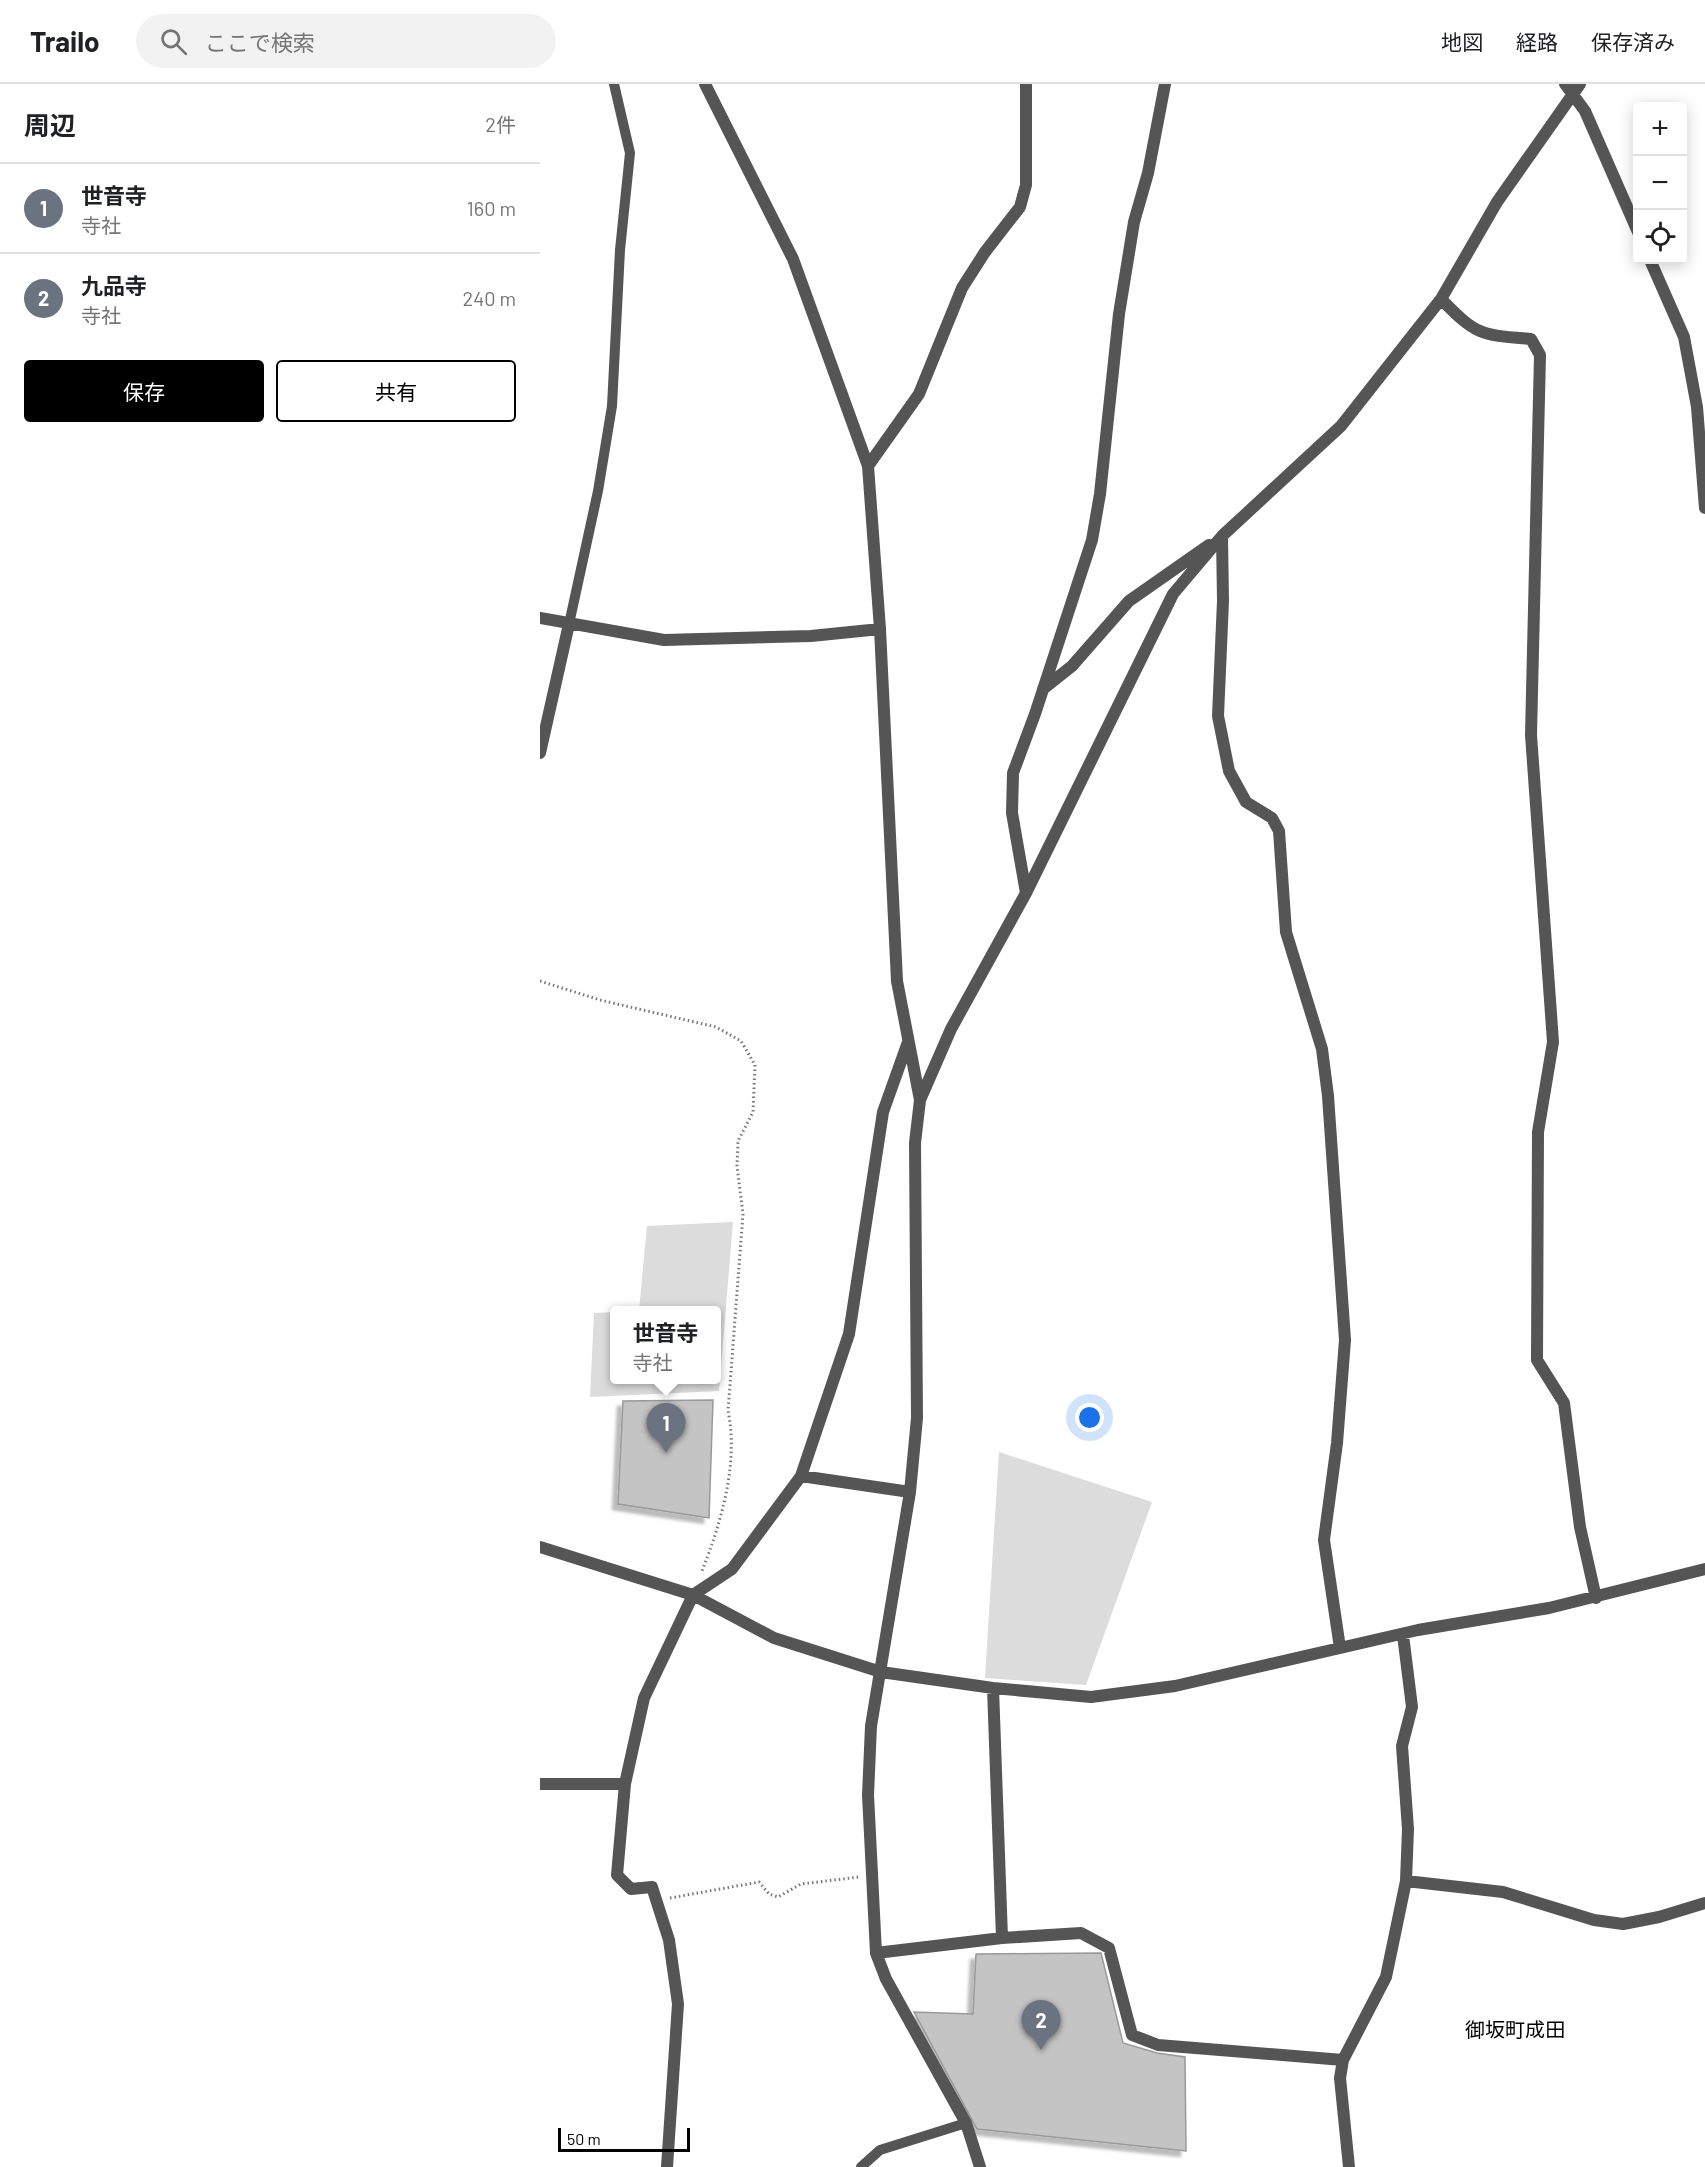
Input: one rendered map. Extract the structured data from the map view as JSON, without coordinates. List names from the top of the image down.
{
  "districts": ["御坂町成田"],
  "scale_bar": "50 m",
  "page": {
    "header": "Trailo",
    "search": "ここで検索",
    "nav": ["地図", "経路", "保存済み"],
    "heading": ["周辺", "2件"],
    "map_buttons": ["+", "−"],
    "list": [
      {
        "mark": "1",
        "name": "世音寺",
        "note": "寺社",
        "value": "160 m"
      },
      {
        "mark": "2",
        "name": "九品寺",
        "note": "寺社",
        "value": "240 m"
      }
    ],
    "buttons": ["保存", "共有"],
    "popup": ["世音寺", "寺社"],
    "pins": ["1", "2"],
    "scale": "50 m"
  }
}
